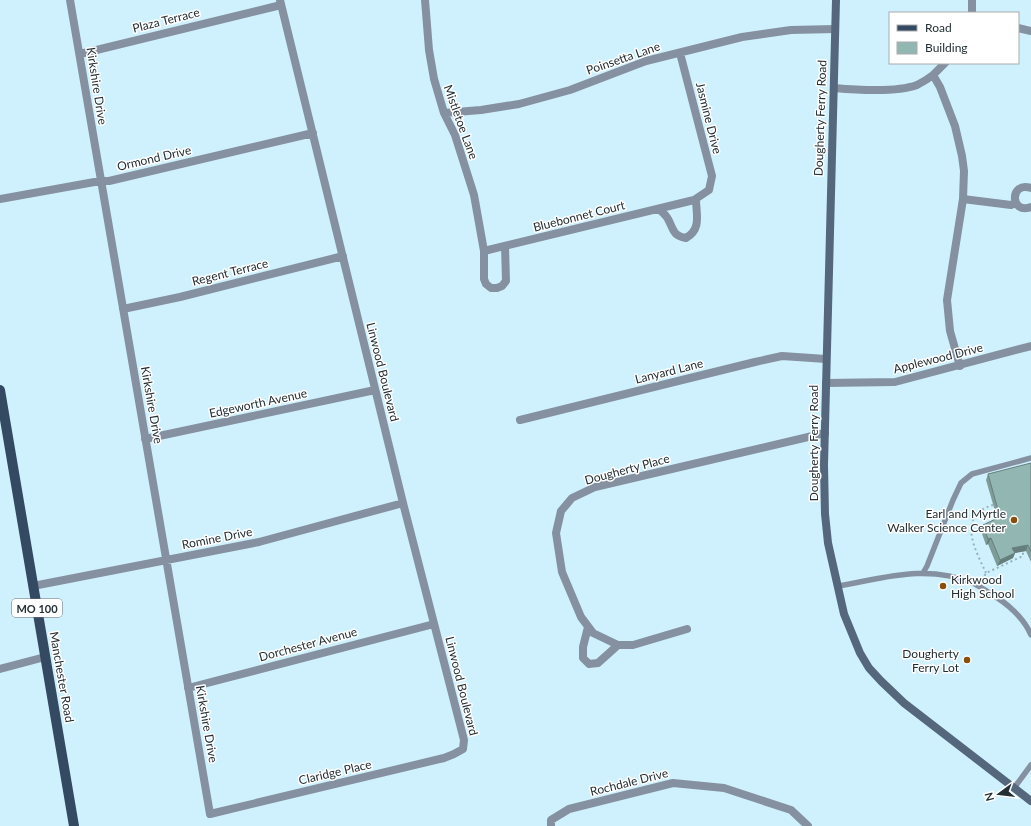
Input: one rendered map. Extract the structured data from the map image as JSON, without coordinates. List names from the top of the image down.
{
  "streets": {
    "main road": ["Dougherty Ferry Road", "MO 100", "Manchester Road"],
    "street": [
      "Plaza Terrace",
      "Poinsetta Lane",
      "Kirkshire Drive",
      "Jasmine Drive",
      "Mistletoe Lane",
      "Ormond Drive",
      "Bluebonnet Court",
      "Regent Terrace",
      "Applewood Drive",
      "Lanyard Lane",
      "Linwood Boulevard",
      "Edgeworth Avenue",
      "Dougherty Place",
      "Romine Drive",
      "Dorchester Avenue",
      "Claridge Place",
      "Rochdale Drive"
    ]
  },
  "crossings": [
    ["Plaza Terrace", "Kirkshire Drive"],
    ["Plaza Terrace", "Linwood Boulevard"],
    ["Poinsetta Lane", "Jasmine Drive"],
    ["Poinsetta Lane", "Dougherty Ferry Road"],
    ["Poinsetta Lane", "Mistletoe Lane"],
    ["Kirkshire Drive", "Ormond Drive"],
    ["Kirkshire Drive", "Regent Terrace"],
    ["Kirkshire Drive", "Edgeworth Avenue"],
    ["Kirkshire Drive", "Romine Drive"],
    ["Kirkshire Drive", "Dorchester Avenue"],
    ["Kirkshire Drive", "Claridge Place"],
    ["Jasmine Drive", "Bluebonnet Court"],
    ["Dougherty Ferry Road", "Applewood Drive"],
    ["Dougherty Ferry Road", "Lanyard Lane"],
    ["Dougherty Ferry Road", "Dougherty Place"],
    ["Mistletoe Lane", "Bluebonnet Court"],
    ["Ormond Drive", "Linwood Boulevard"],
    ["Regent Terrace", "Linwood Boulevard"],
    ["Linwood Boulevard", "Edgeworth Avenue"],
    ["Linwood Boulevard", "Romine Drive"],
    ["Linwood Boulevard", "Dorchester Avenue"],
    ["Linwood Boulevard", "Claridge Place"],
    ["Romine Drive", "Manchester Road"]
  ],
  "places": ["Earl and Myrtle Walker Science Center", "Kirkwood High School", "Dougherty Ferry Lot"],
  "legend": ["Road", "Building"],
  "north": "left"
}
